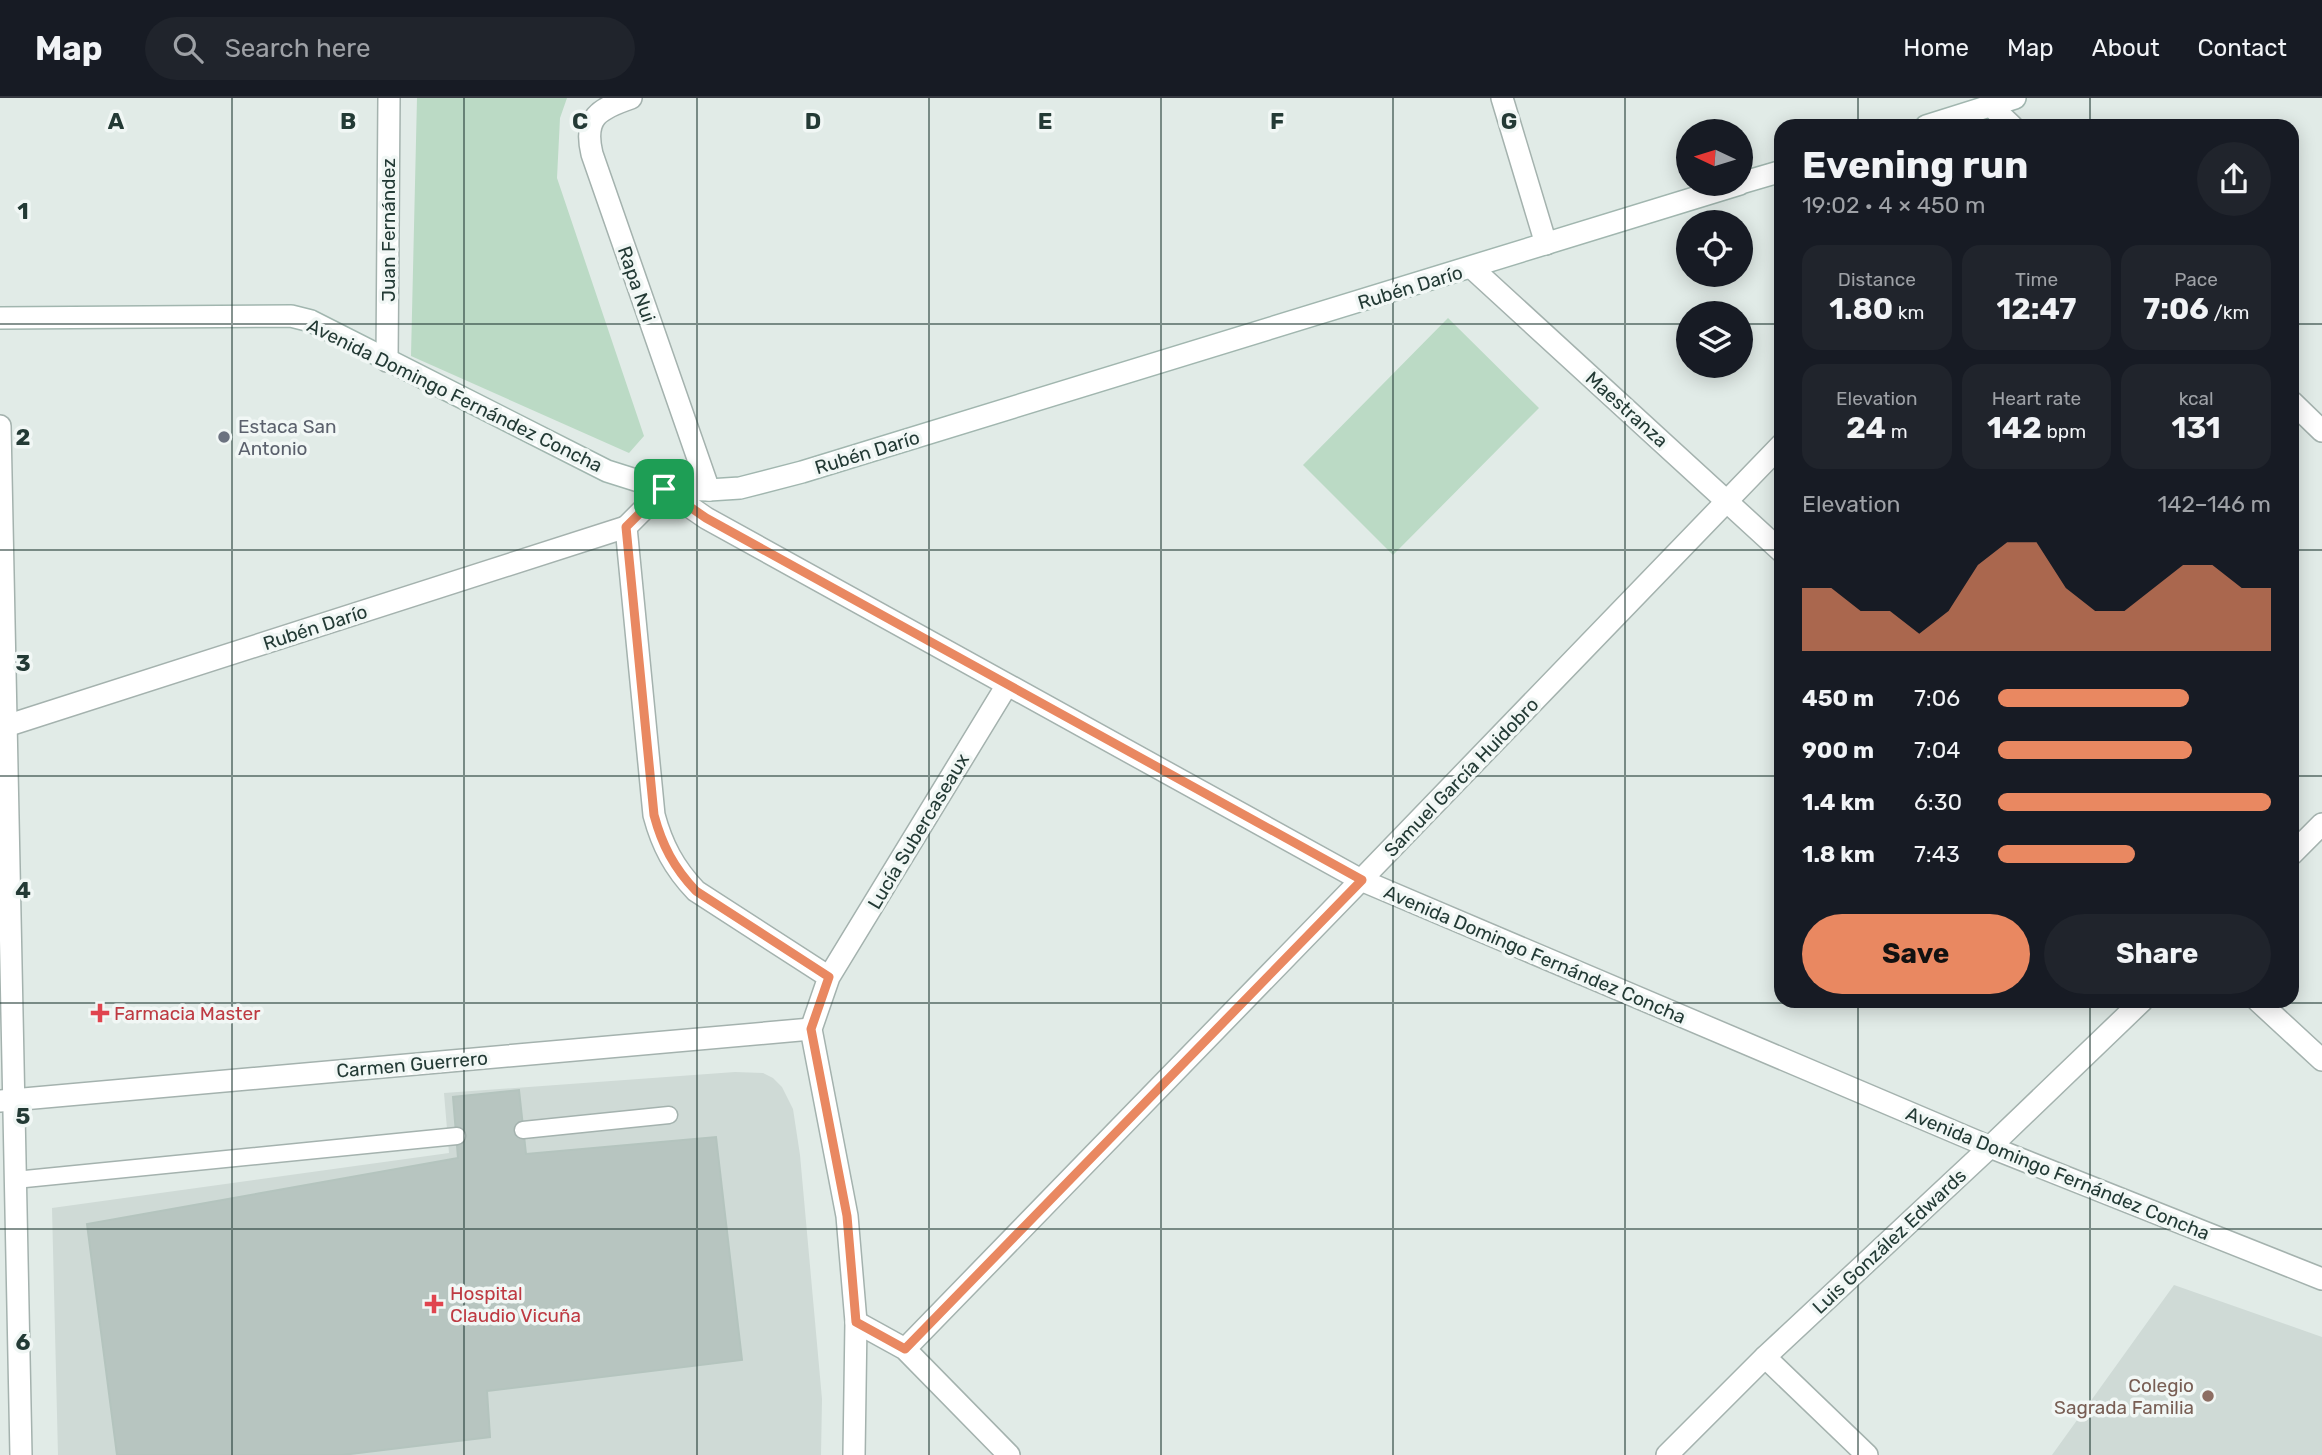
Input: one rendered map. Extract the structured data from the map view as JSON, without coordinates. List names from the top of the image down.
{
  "streets": {
    "street": [
      "Juan Fernández",
      "Rapa Nui",
      "Rubén Darío",
      "Avenida Domingo Fernández Concha",
      "Maestranza",
      "Samuel García Huidobro",
      "Lucía Subercaseaux",
      "Carmen Guerrero",
      "Luis González Edwards"
    ]
  },
  "crossings": [
    ["Juan Fernández", "Avenida Domingo Fernández Concha"],
    ["Rapa Nui", "Rubén Darío"],
    ["Rubén Darío", "Avenida Domingo Fernández Concha"],
    ["Rubén Darío", "Maestranza"],
    ["Avenida Domingo Fernández Concha", "Samuel García Huidobro"],
    ["Avenida Domingo Fernández Concha", "Lucía Subercaseaux"],
    ["Avenida Domingo Fernández Concha", "Luis González Edwards"],
    ["Maestranza", "Samuel García Huidobro"],
    ["Lucía Subercaseaux", "Carmen Guerrero"]
  ],
  "places": {
    "other": ["Estaca San Antonio", "Colegio Sagrada Familia"],
    "health": ["Farmacia Master", "Hospital Claudio Vicuña"]
  },
  "north": "left",
  "page": {
    "header": "Map",
    "search": "Search here",
    "nav": [
      "Home",
      "Map",
      "About",
      "Contact"
    ],
    "heading": ["Evening run", "19:02 · 4 × 450 m"],
    "stats": [
      ["Distance", "1.80 km"],
      ["Time", "12:47"],
      ["Pace", "7:06 /km"],
      ["Elevation", "24 m"],
      ["Heart rate", "142 bpm"],
      ["kcal", "131"]
    ],
    "chart": ["Elevation", "142–146 m"],
    "list": [
      {
        "name": "450 m",
        "note": "7:06"
      },
      {
        "name": "900 m",
        "note": "7:04"
      },
      {
        "name": "1.4 km",
        "note": "6:30"
      },
      {
        "name": "1.8 km",
        "note": "7:43"
      }
    ],
    "buttons": ["Save", "Share"]
  },
  "grid": {
    "columns": [
      "A",
      "B",
      "C",
      "D",
      "E",
      "F",
      "G"
    ],
    "rows": [
      "1",
      "2",
      "3",
      "4",
      "5",
      "6"
    ]
  }
}
